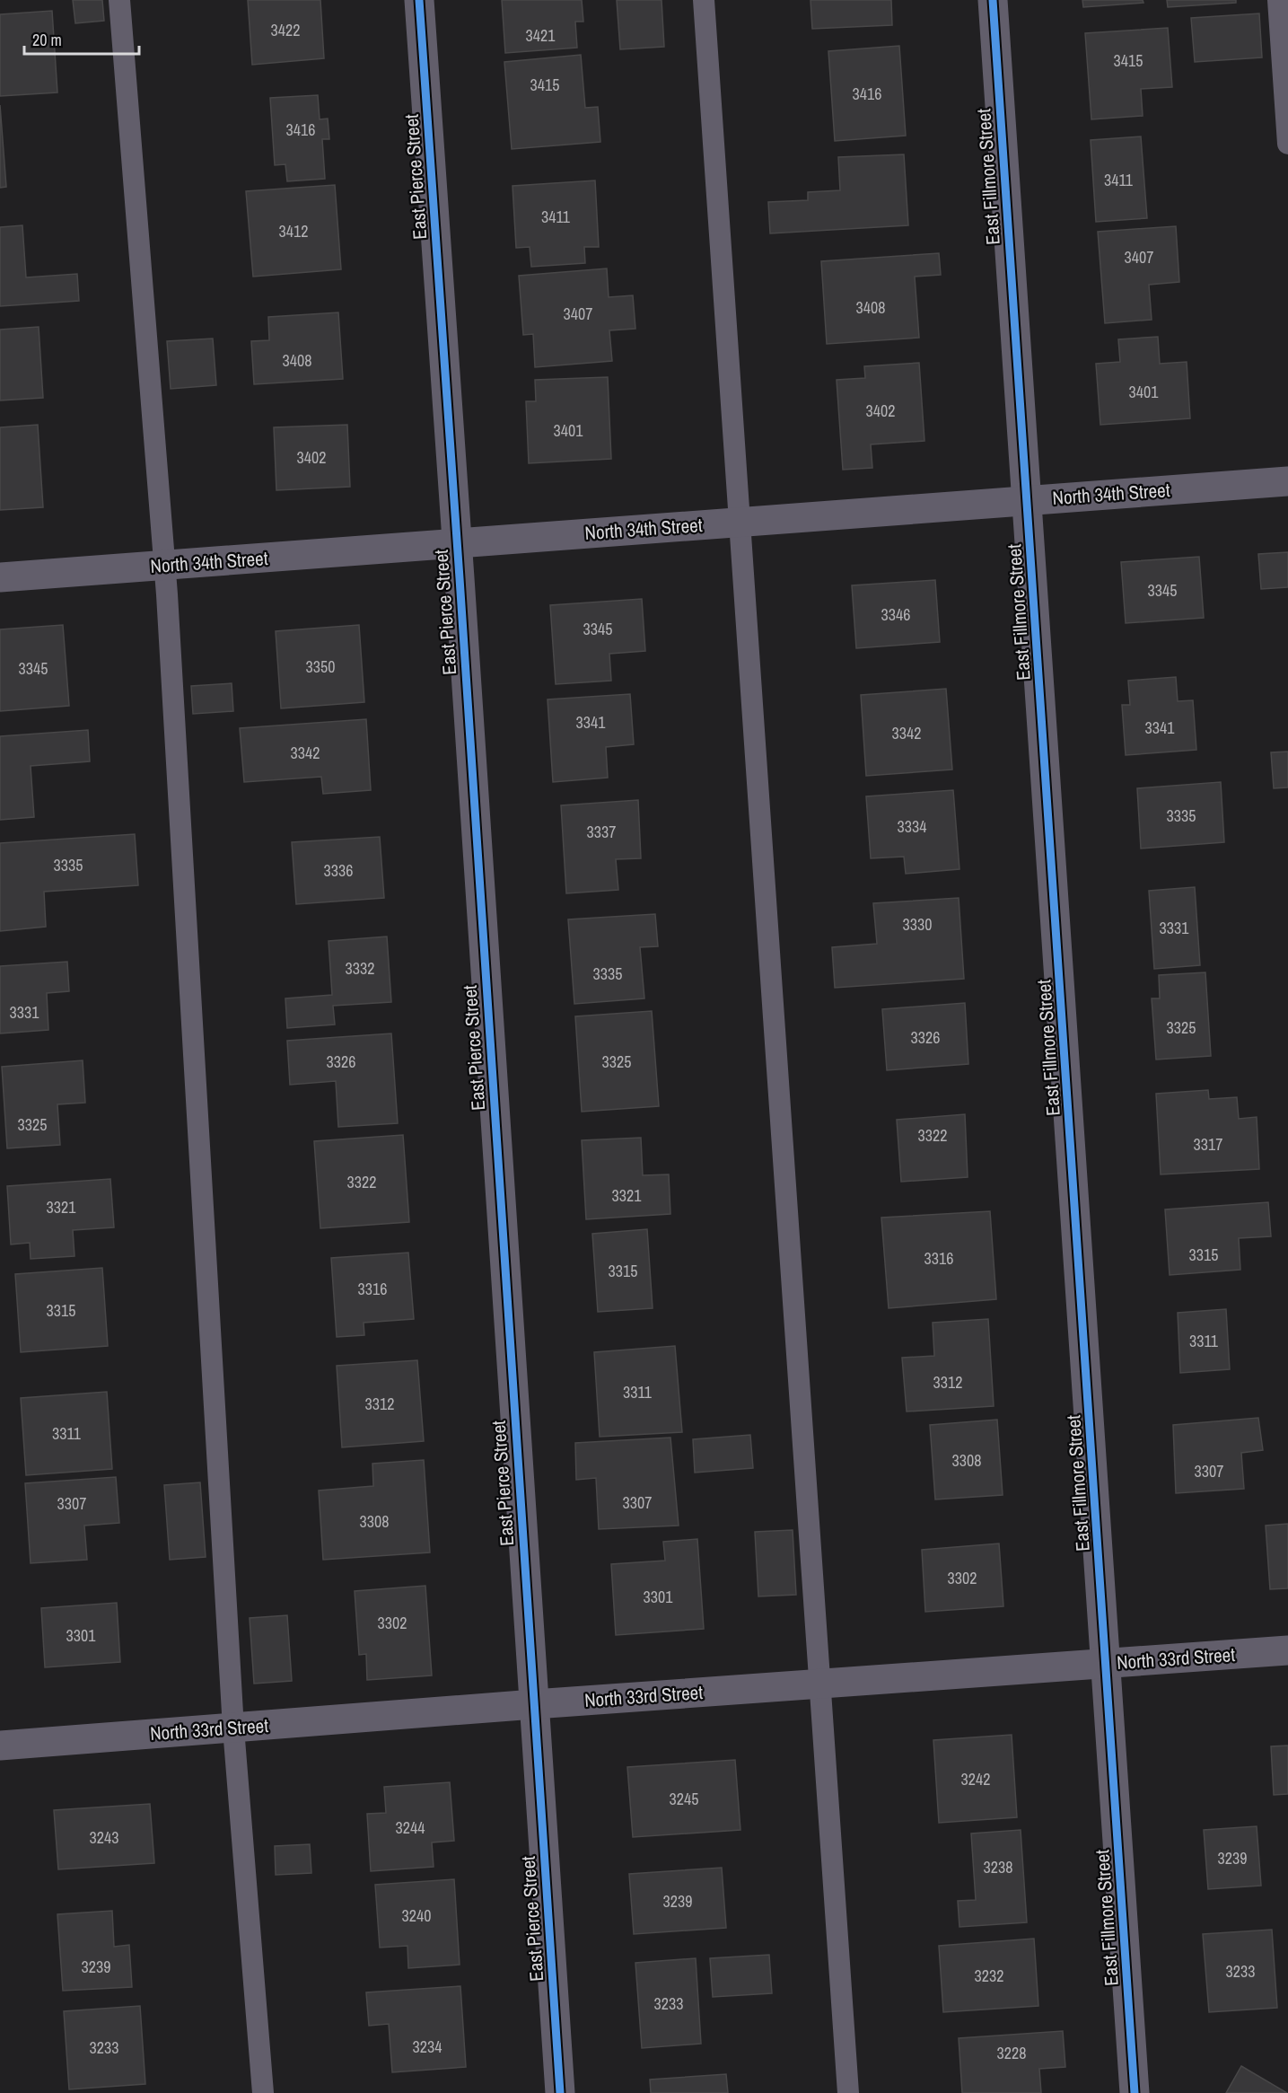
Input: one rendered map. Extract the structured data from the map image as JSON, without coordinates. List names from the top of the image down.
{
  "streets": {
    "street": [
      "East Pierce Street",
      "East Fillmore Street",
      "North 34th Street",
      "North 33rd Street"
    ]
  },
  "crossings": [
    ["East Pierce Street", "North 34th Street"],
    ["East Pierce Street", "North 33rd Street"],
    ["East Fillmore Street", "North 34th Street"],
    ["East Fillmore Street", "North 33rd Street"]
  ],
  "house_numbers": [
    "3422",
    "3421",
    "3415",
    "3415",
    "3416",
    "3416",
    "3411",
    "3411",
    "3412",
    "3407",
    "3408",
    "3407",
    "3408",
    "3401",
    "3402",
    "3401",
    "3402",
    "3345",
    "3346",
    "3345",
    "3350",
    "3345",
    "3341",
    "3341",
    "3342",
    "3342",
    "3335",
    "3334",
    "3337",
    "3335",
    "3336",
    "3330",
    "3331",
    "3332",
    "3335",
    "3331",
    "3325",
    "3326",
    "3326",
    "3325",
    "3325",
    "3322",
    "3317",
    "3322",
    "3321",
    "3321",
    "3315",
    "3316",
    "3315",
    "3316",
    "3315",
    "3311",
    "3312",
    "3311",
    "3312",
    "3311",
    "3308",
    "3307",
    "3307",
    "3307",
    "3308",
    "3302",
    "3301",
    "3302",
    "3301",
    "3242",
    "3245",
    "3244",
    "3243",
    "3239",
    "3238",
    "3239",
    "3240",
    "3239",
    "3233",
    "3232",
    "3233",
    "3234",
    "3233",
    "3228"
  ],
  "scale_bar": "20 m"
}
